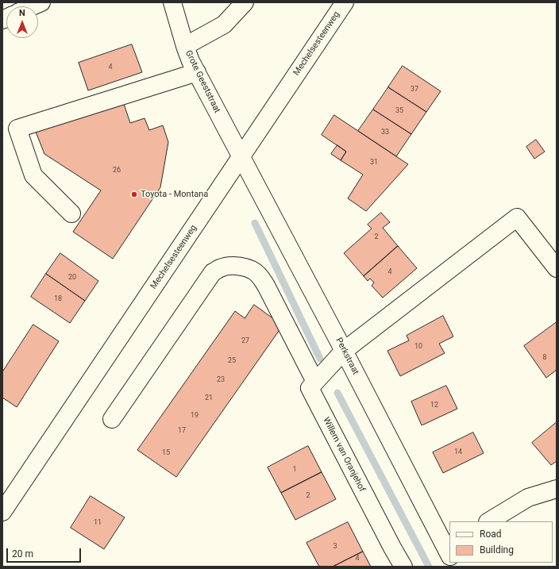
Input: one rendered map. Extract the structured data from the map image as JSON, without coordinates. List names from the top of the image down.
{
  "streets": {
    "street": [
      "Mechelsesteenweg",
      "Grote Geeststraat",
      "Perkstraat",
      "Willem van Oranjehof"
    ]
  },
  "crossings": [
    ["Mechelsesteenweg", "Grote Geeststraat"],
    ["Mechelsesteenweg", "Perkstraat"],
    ["Grote Geeststraat", "Perkstraat"]
  ],
  "places": ["Toyota - Montana"],
  "house_numbers": [
    "4",
    "37",
    "35",
    "33",
    "31",
    "26",
    "2",
    "4",
    "20",
    "18",
    "27",
    "10",
    "8",
    "25",
    "23",
    "21",
    "12",
    "19",
    "17",
    "14",
    "15",
    "1",
    "2",
    "11",
    "3",
    "4"
  ],
  "legend": ["Road", "Building"],
  "scale_bar": "20 m",
  "north": "top"
}
